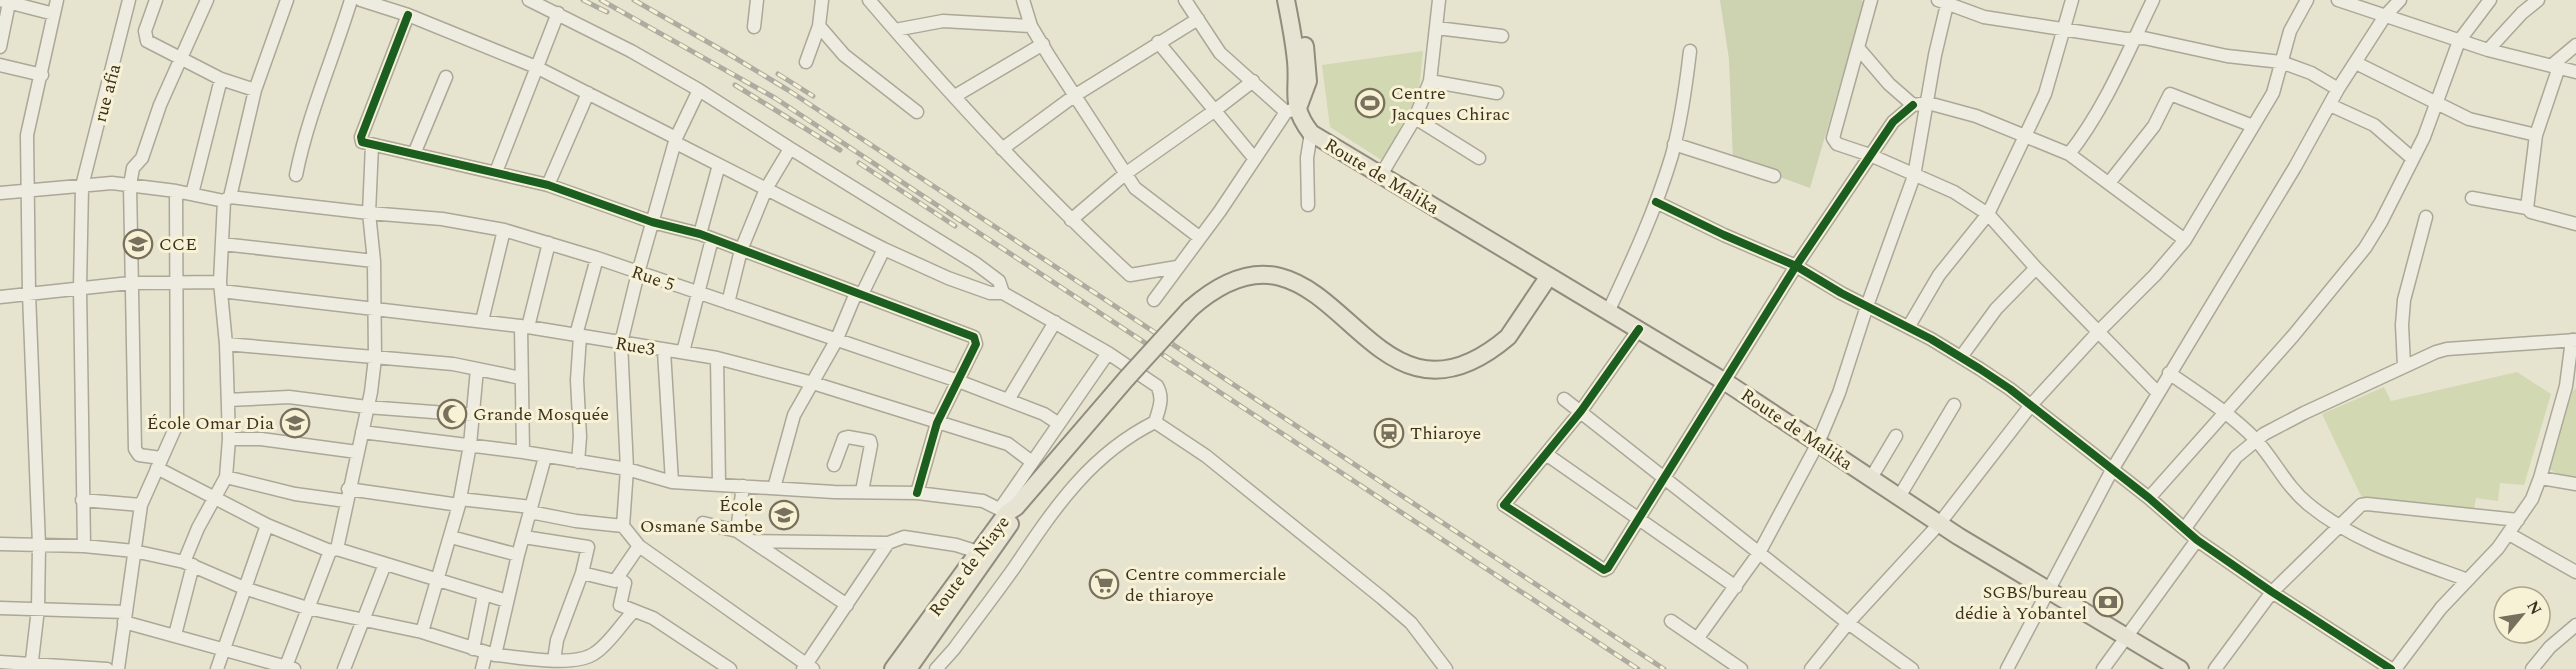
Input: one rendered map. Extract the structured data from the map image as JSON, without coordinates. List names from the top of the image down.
{
  "streets": {
    "main road": ["Route de Malika", "Route de Niaye"],
    "street": ["rue afia", "Rue 5", "Rue3"]
  },
  "crossings": [
    ["rue afia", "Rue 5"],
    ["rue afia", "Rue3"]
  ],
  "places": {
    "sports": ["Centre Jacques Chirac"],
    "school or university": ["CCE", "École Omar Dia", "École Osmane Sambe"],
    "mosque": ["Grande Mosquée"],
    "station": ["Thiaroye"],
    "supermarket": ["Centre commerciale de thiaroye"],
    "bank": ["SGBS/bureau dédie à Yobantel"]
  },
  "north": "top right"
}
